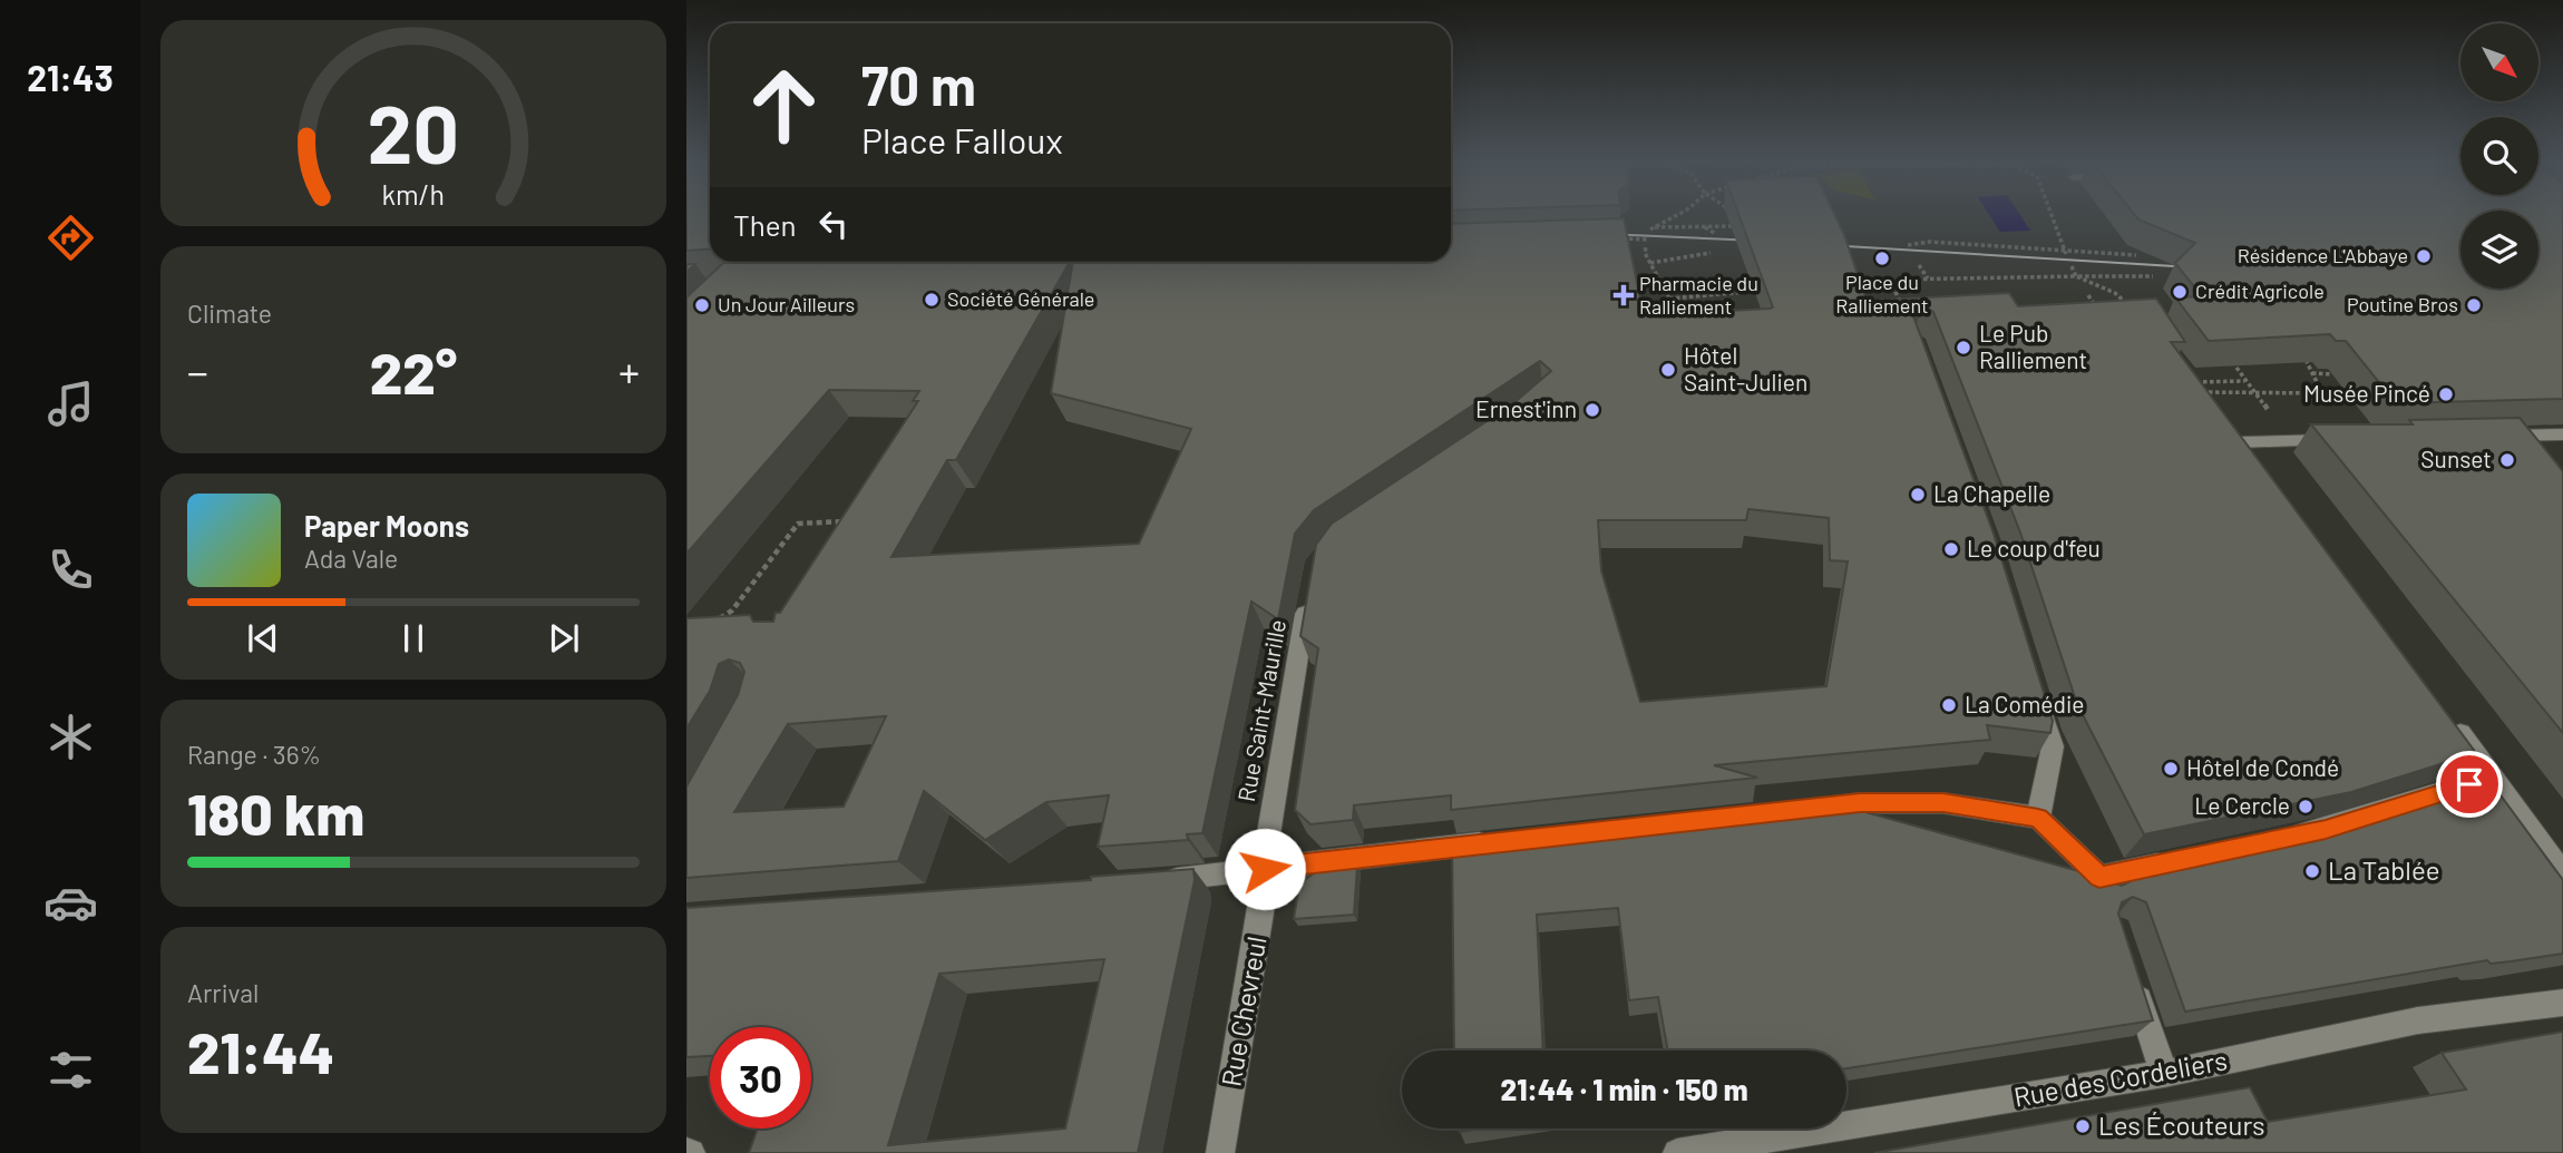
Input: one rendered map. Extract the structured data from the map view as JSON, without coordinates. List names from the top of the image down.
{
  "streets": {
    "street": ["Rue Saint-Maurille", "Rue Chevreul", "Rue des Cordeliers"]
  },
  "crossings": [
    ["Rue Saint-Maurille", "Rue Chevreul"]
  ],
  "places": {
    "other": [
      "Résidence L'Abbaye",
      "Place du Ralliement",
      "Crédit Agricole",
      "Société Générale",
      "Un Jour Ailleurs",
      "Poutine Bros",
      "Le Pub Ralliement",
      "Hôtel Saint-Julien",
      "Musée Pincé",
      "Ernest'inn",
      "Sunset",
      "La Chapelle",
      "Le coup d'feu",
      "La Comédie",
      "Hôtel de Condé",
      "Le Cercle",
      "La Tablée",
      "Les Écouteurs"
    ],
    "health": ["Pharmacie du Ralliement"]
  },
  "north": "bottom right",
  "page": {
    "tabs": "21:43",
    "turn": ["70 m", "Place Falloux"],
    "then": "Then",
    "tile": [
      "Climate",
      ["Range · 36%", "180 km"],
      ["Arrival", "21:44"]
    ],
    "heat": ["−", "22°", "+"],
    "song": ["Paper Moons", "Ada Vale"],
    "limit": "30",
    "trip": "21:44 · 1 min · 150 m",
    "gauge": ["20", "km/h"]
  }
}
